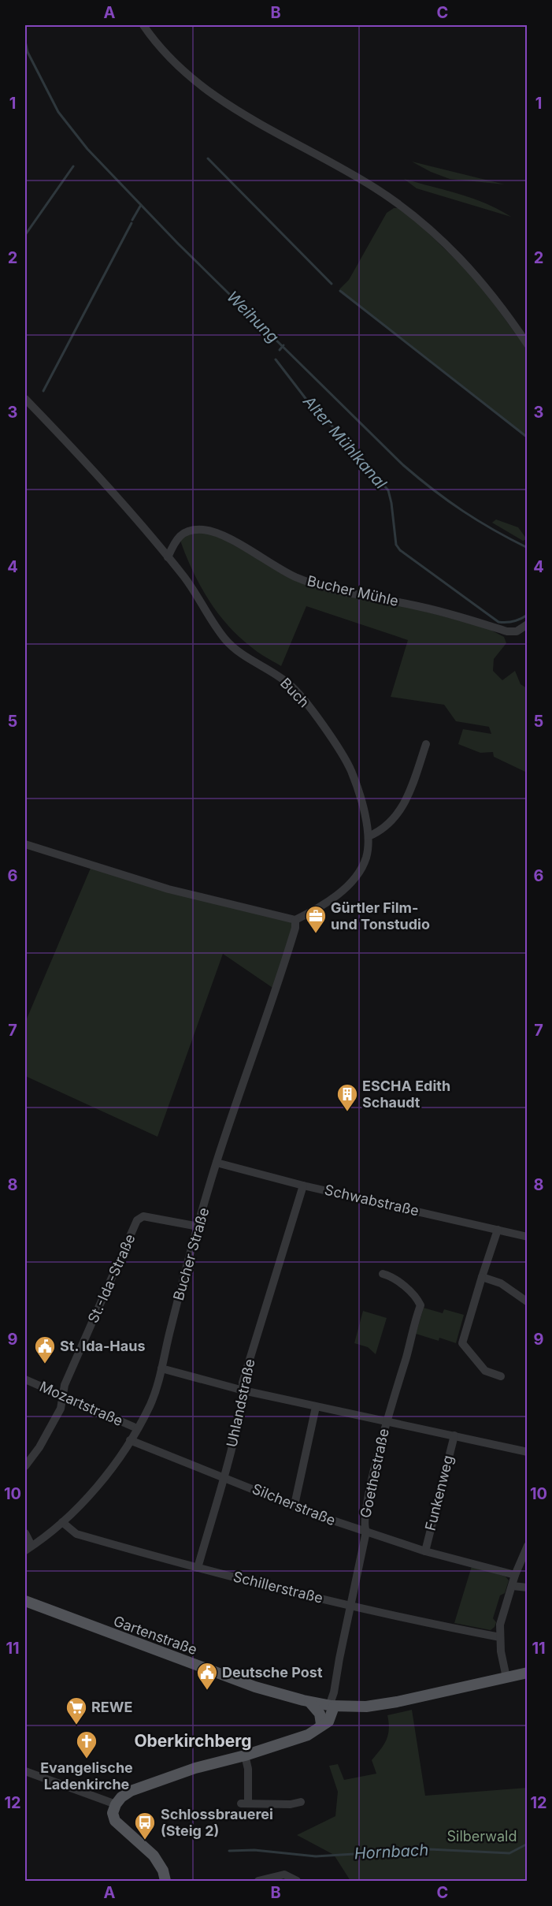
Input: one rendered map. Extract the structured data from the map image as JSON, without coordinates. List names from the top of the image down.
{
  "streets": {
    "main road": ["Gartenstraße"],
    "street": [
      "Bucher Mühle",
      "Buch",
      "Schwabstraße",
      "Bucher Straße",
      "St.-Ida-Straße",
      "Uhlandstraße",
      "Mozartstraße",
      "Goethestraße",
      "Funkenweg",
      "Silcherstraße",
      "Schillerstraße"
    ]
  },
  "crossings": [
    ["Bucher Mühle", "Buch"],
    ["Buch", "Bucher Straße"],
    ["Schwabstraße", "Bucher Straße"],
    ["Schwabstraße", "Uhlandstraße"],
    ["Bucher Straße", "St.-Ida-Straße"],
    ["Bucher Straße", "Mozartstraße"],
    ["Bucher Straße", "Silcherstraße"],
    ["Bucher Straße", "Schillerstraße"],
    ["St.-Ida-Straße", "Mozartstraße"],
    ["Uhlandstraße", "Silcherstraße"],
    ["Uhlandstraße", "Schillerstraße"],
    ["Goethestraße", "Silcherstraße"],
    ["Goethestraße", "Schillerstraße"],
    ["Goethestraße", "Gartenstraße"],
    ["Funkenweg", "Silcherstraße"]
  ],
  "districts": ["Oberkirchberg"],
  "water": ["Weihung", "Alter Mühlkanal", "Hornbach"],
  "parks": ["Silberwald"],
  "places": {
    "office": ["Gürtler Film- und Tonstudio"],
    "building": ["ESCHA Edith Schaudt"],
    "public building": ["St. Ida-Haus", "Deutsche Post"],
    "supermarket": ["REWE"],
    "church": ["Evangelische Ladenkirche"],
    "bus stop": ["Schlossbrauerei (Steig 2)"]
  },
  "grid": {
    "columns": ["A", "B", "C"],
    "rows": [
      "1",
      "2",
      "3",
      "4",
      "5",
      "6",
      "7",
      "8",
      "9",
      "10",
      "11",
      "12"
    ]
  }
}
